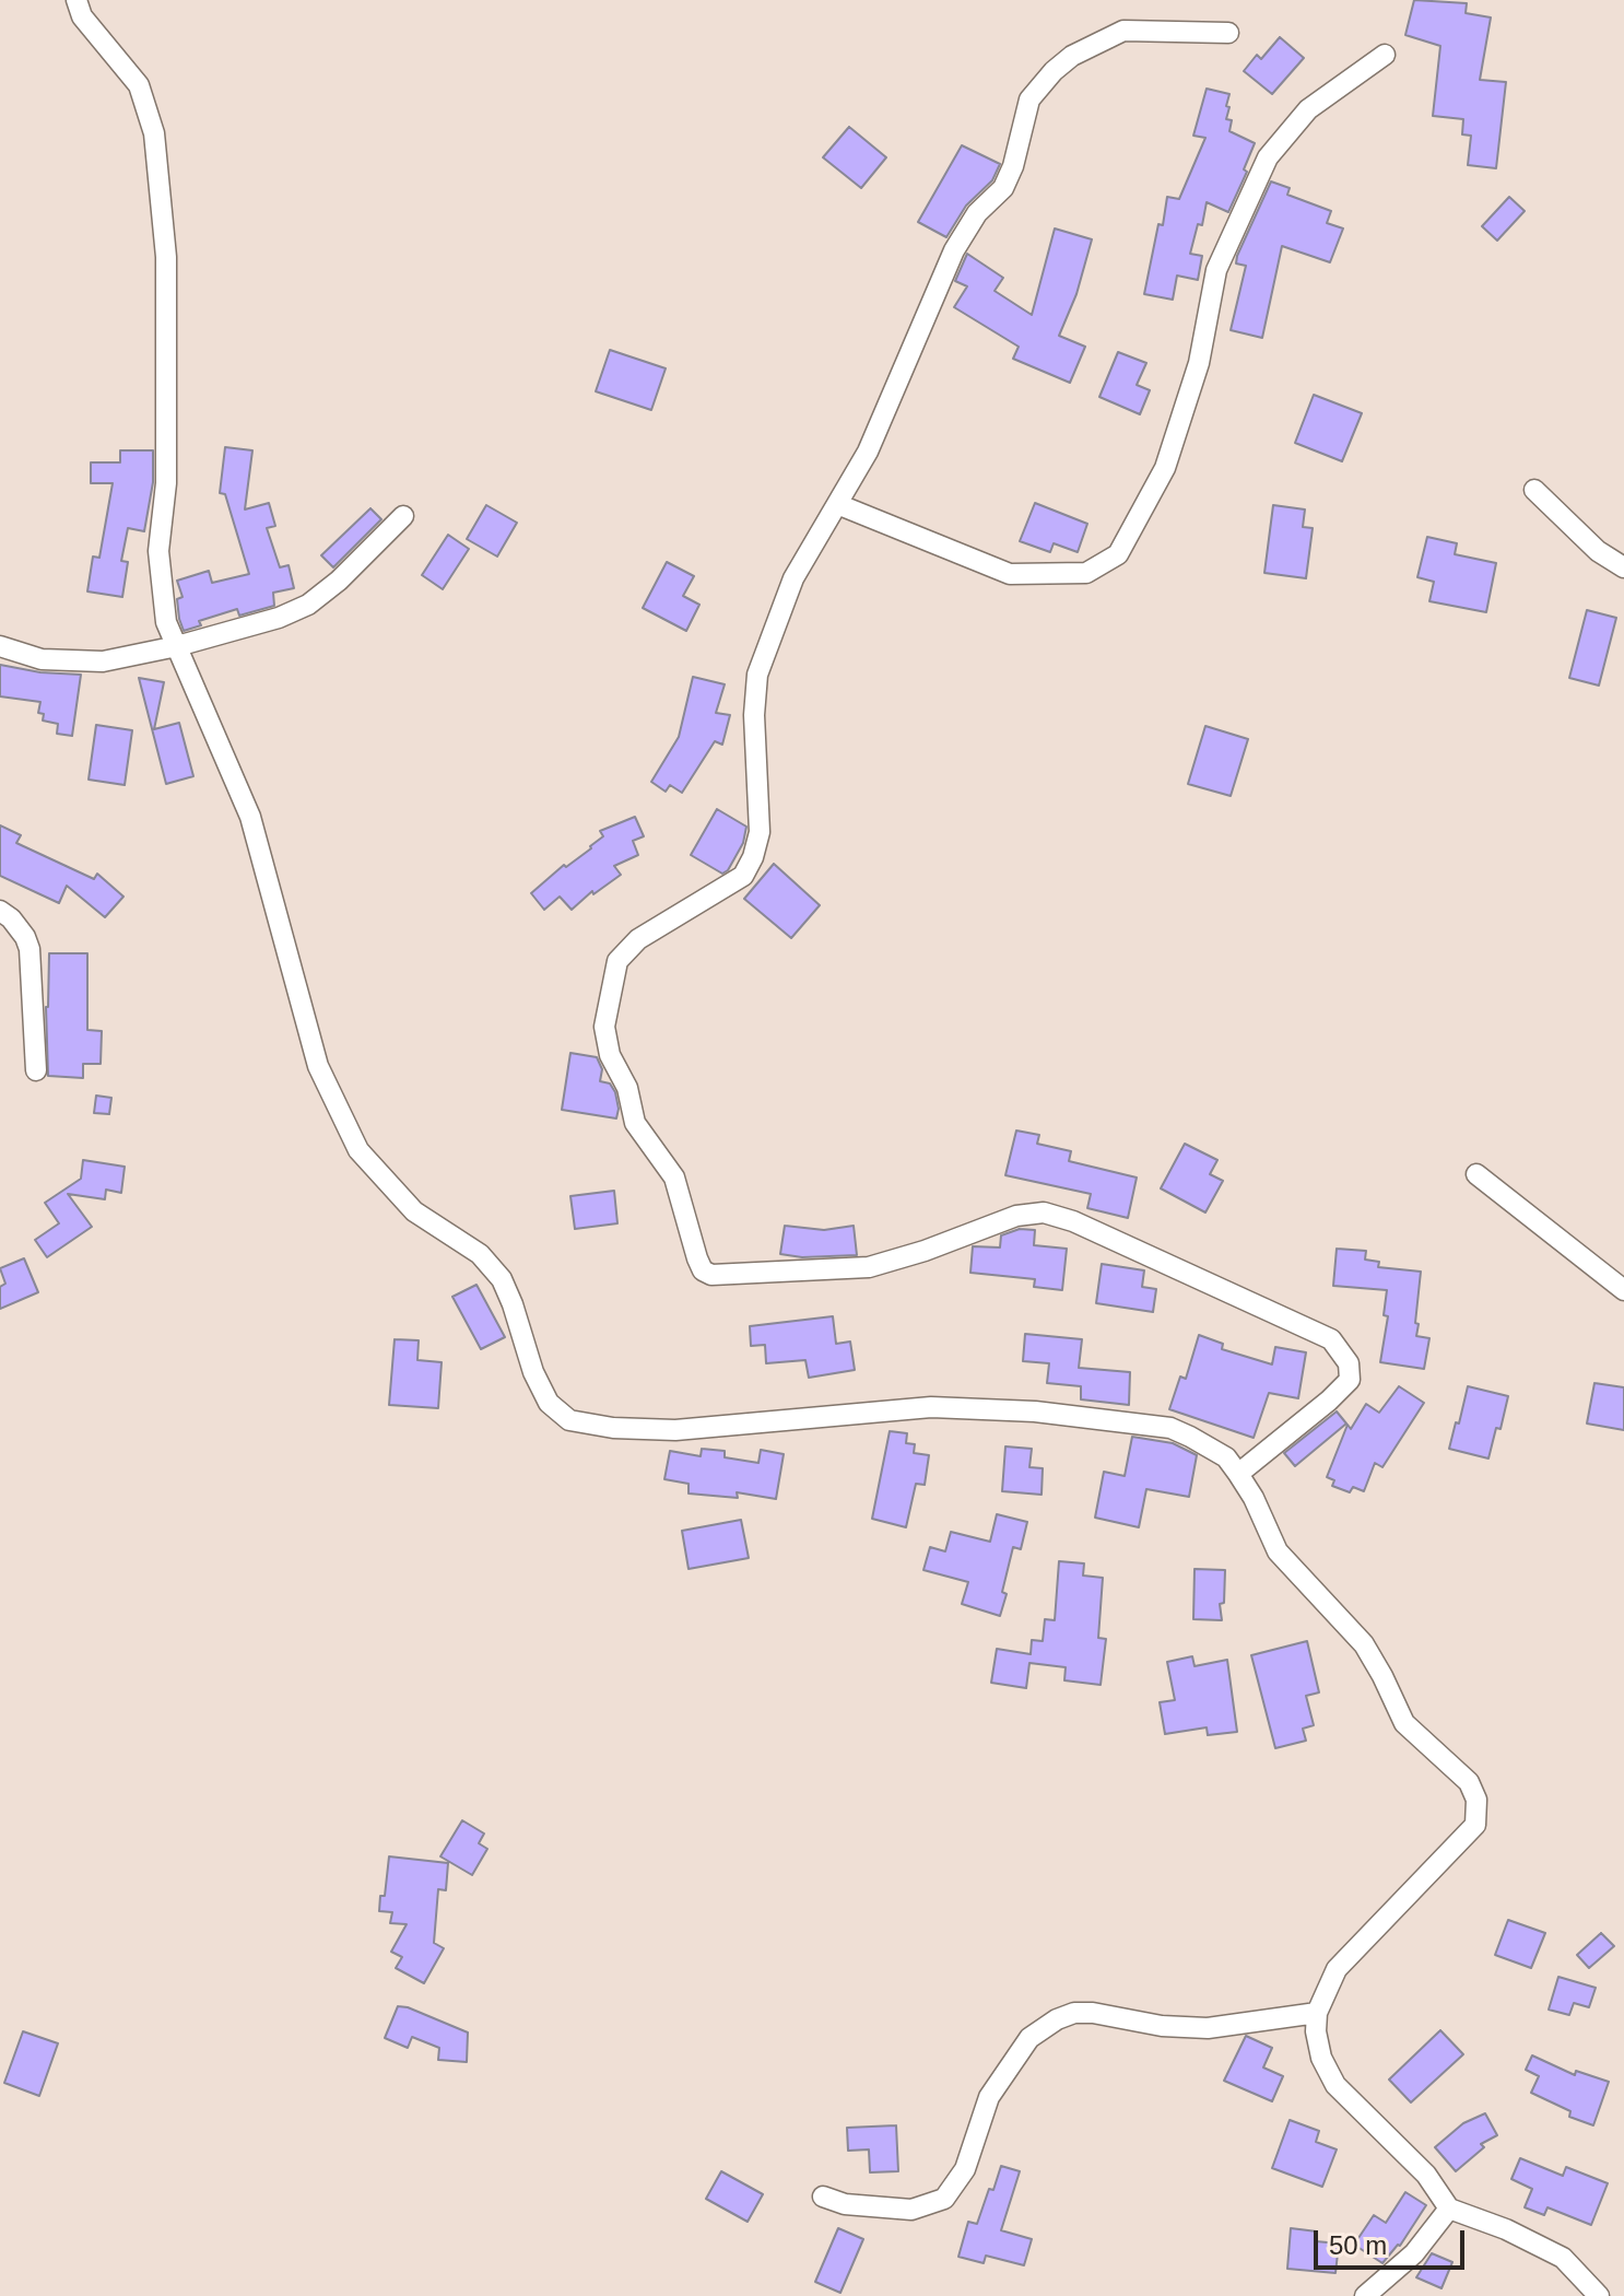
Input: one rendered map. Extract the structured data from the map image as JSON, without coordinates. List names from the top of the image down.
{
  "scale_bar": "50 m"
}
